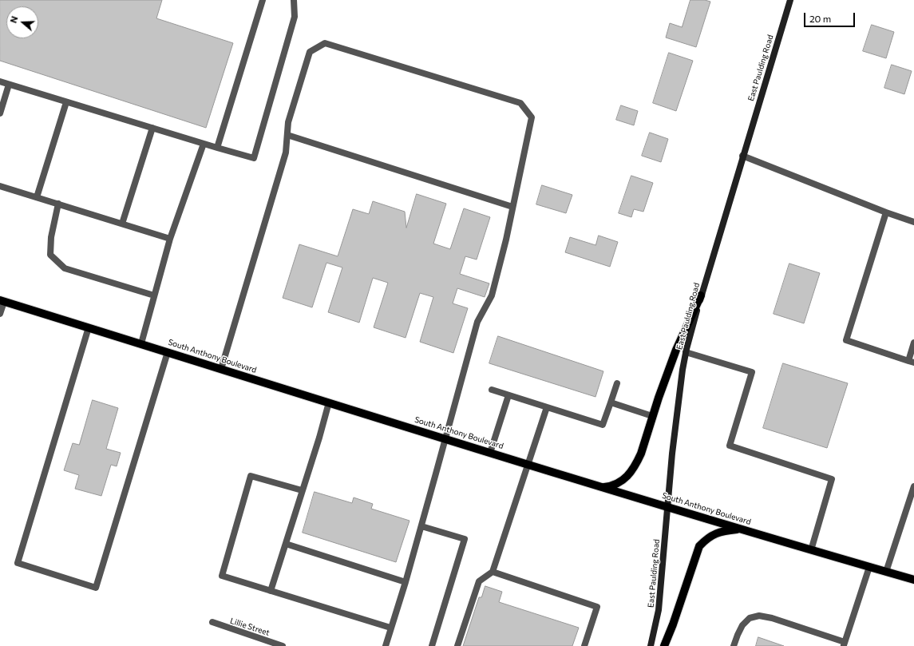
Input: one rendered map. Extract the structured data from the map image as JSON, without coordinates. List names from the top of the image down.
{
  "streets": {
    "main road": ["East Paulding Road", "South Anthony Boulevard"],
    "street": ["Lillie Street"]
  },
  "crossings": [
    ["East Paulding Road", "South Anthony Boulevard"]
  ],
  "scale_bar": "20 m",
  "north": "left"
}
